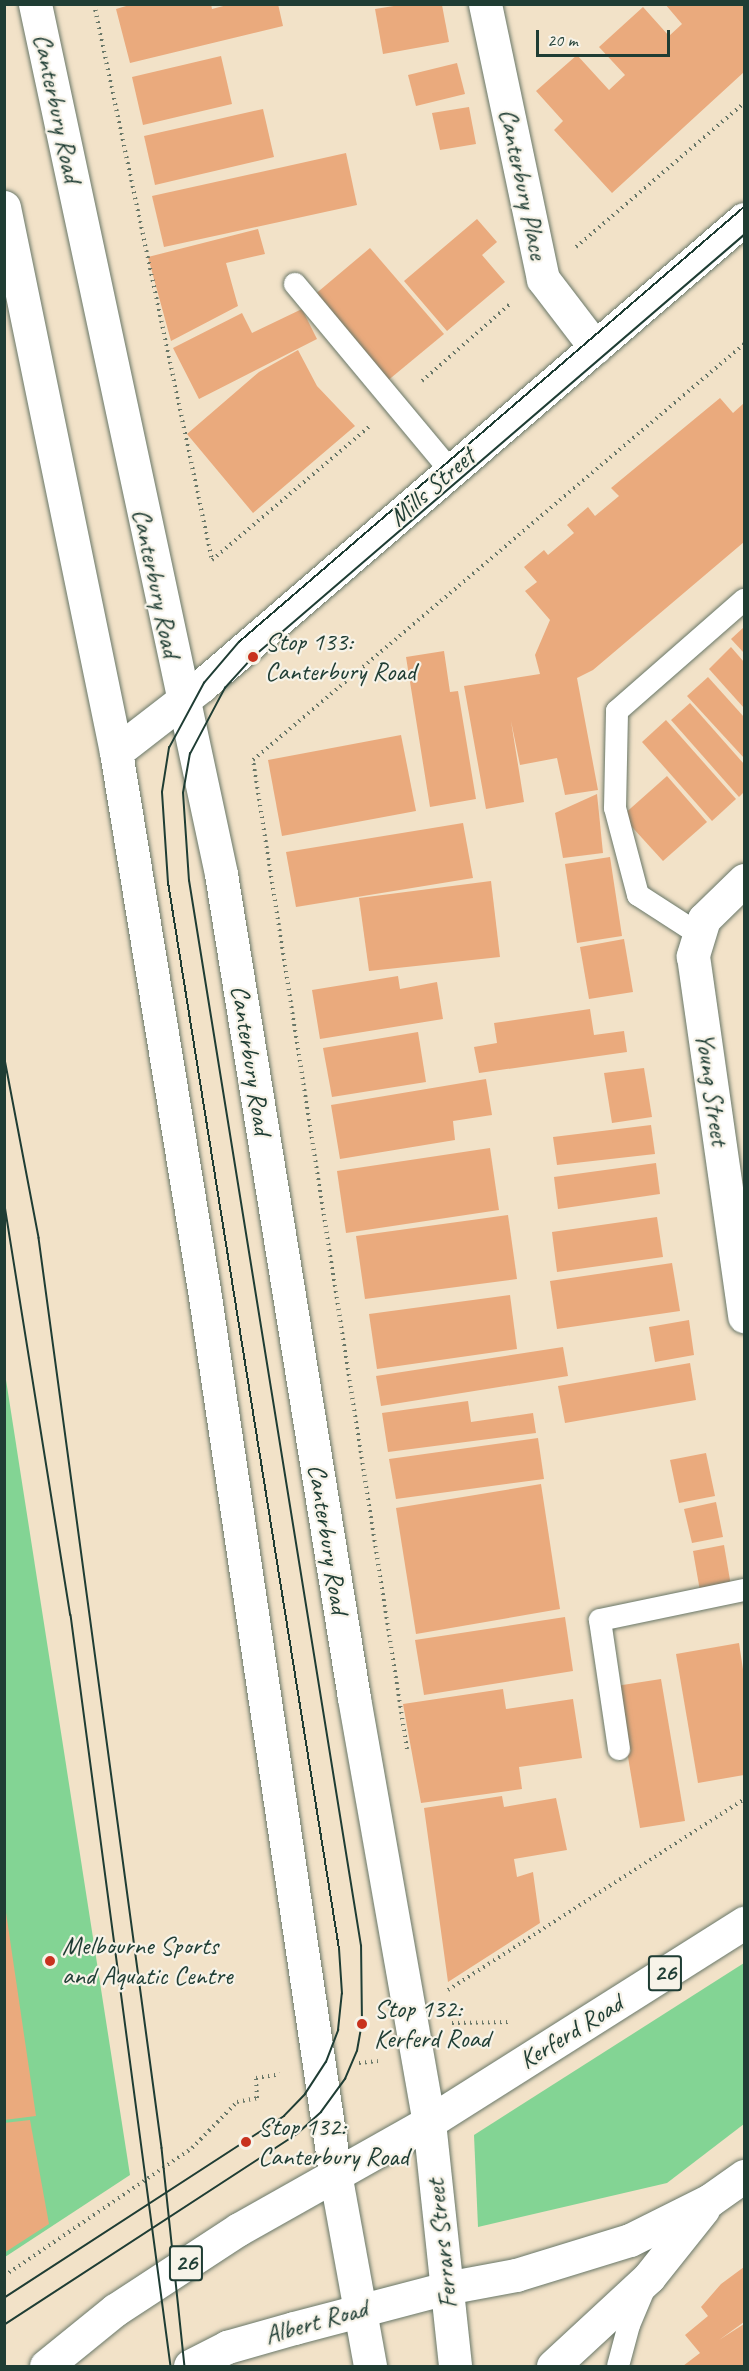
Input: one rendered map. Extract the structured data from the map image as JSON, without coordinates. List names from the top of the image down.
{
  "streets": {
    "main road": [
      "Canterbury Road",
      "Canterbury Place",
      "Mills Street",
      "Young Street",
      "26",
      "Kerferd Road",
      "Ferrars Street",
      "Albert Road"
    ]
  },
  "crossings": [
    ["Canterbury Road", "Mills Street"],
    ["Canterbury Road", "26"],
    ["Canterbury Road", "Kerferd Road"],
    ["Canterbury Road", "Ferrars Street"],
    ["Canterbury Place", "Mills Street"],
    ["26", "Kerferd Road"],
    ["26", "Ferrars Street"],
    ["Kerferd Road", "Ferrars Street"],
    ["Ferrars Street", "Albert Road"]
  ],
  "places": [
    "Stop 133: Canterbury Road",
    "Melbourne Sports and Aquatic Centre",
    "Stop 132: Kerferd Road",
    "Stop 132: Canterbury Road"
  ],
  "scale_bar": "20 m"
}
